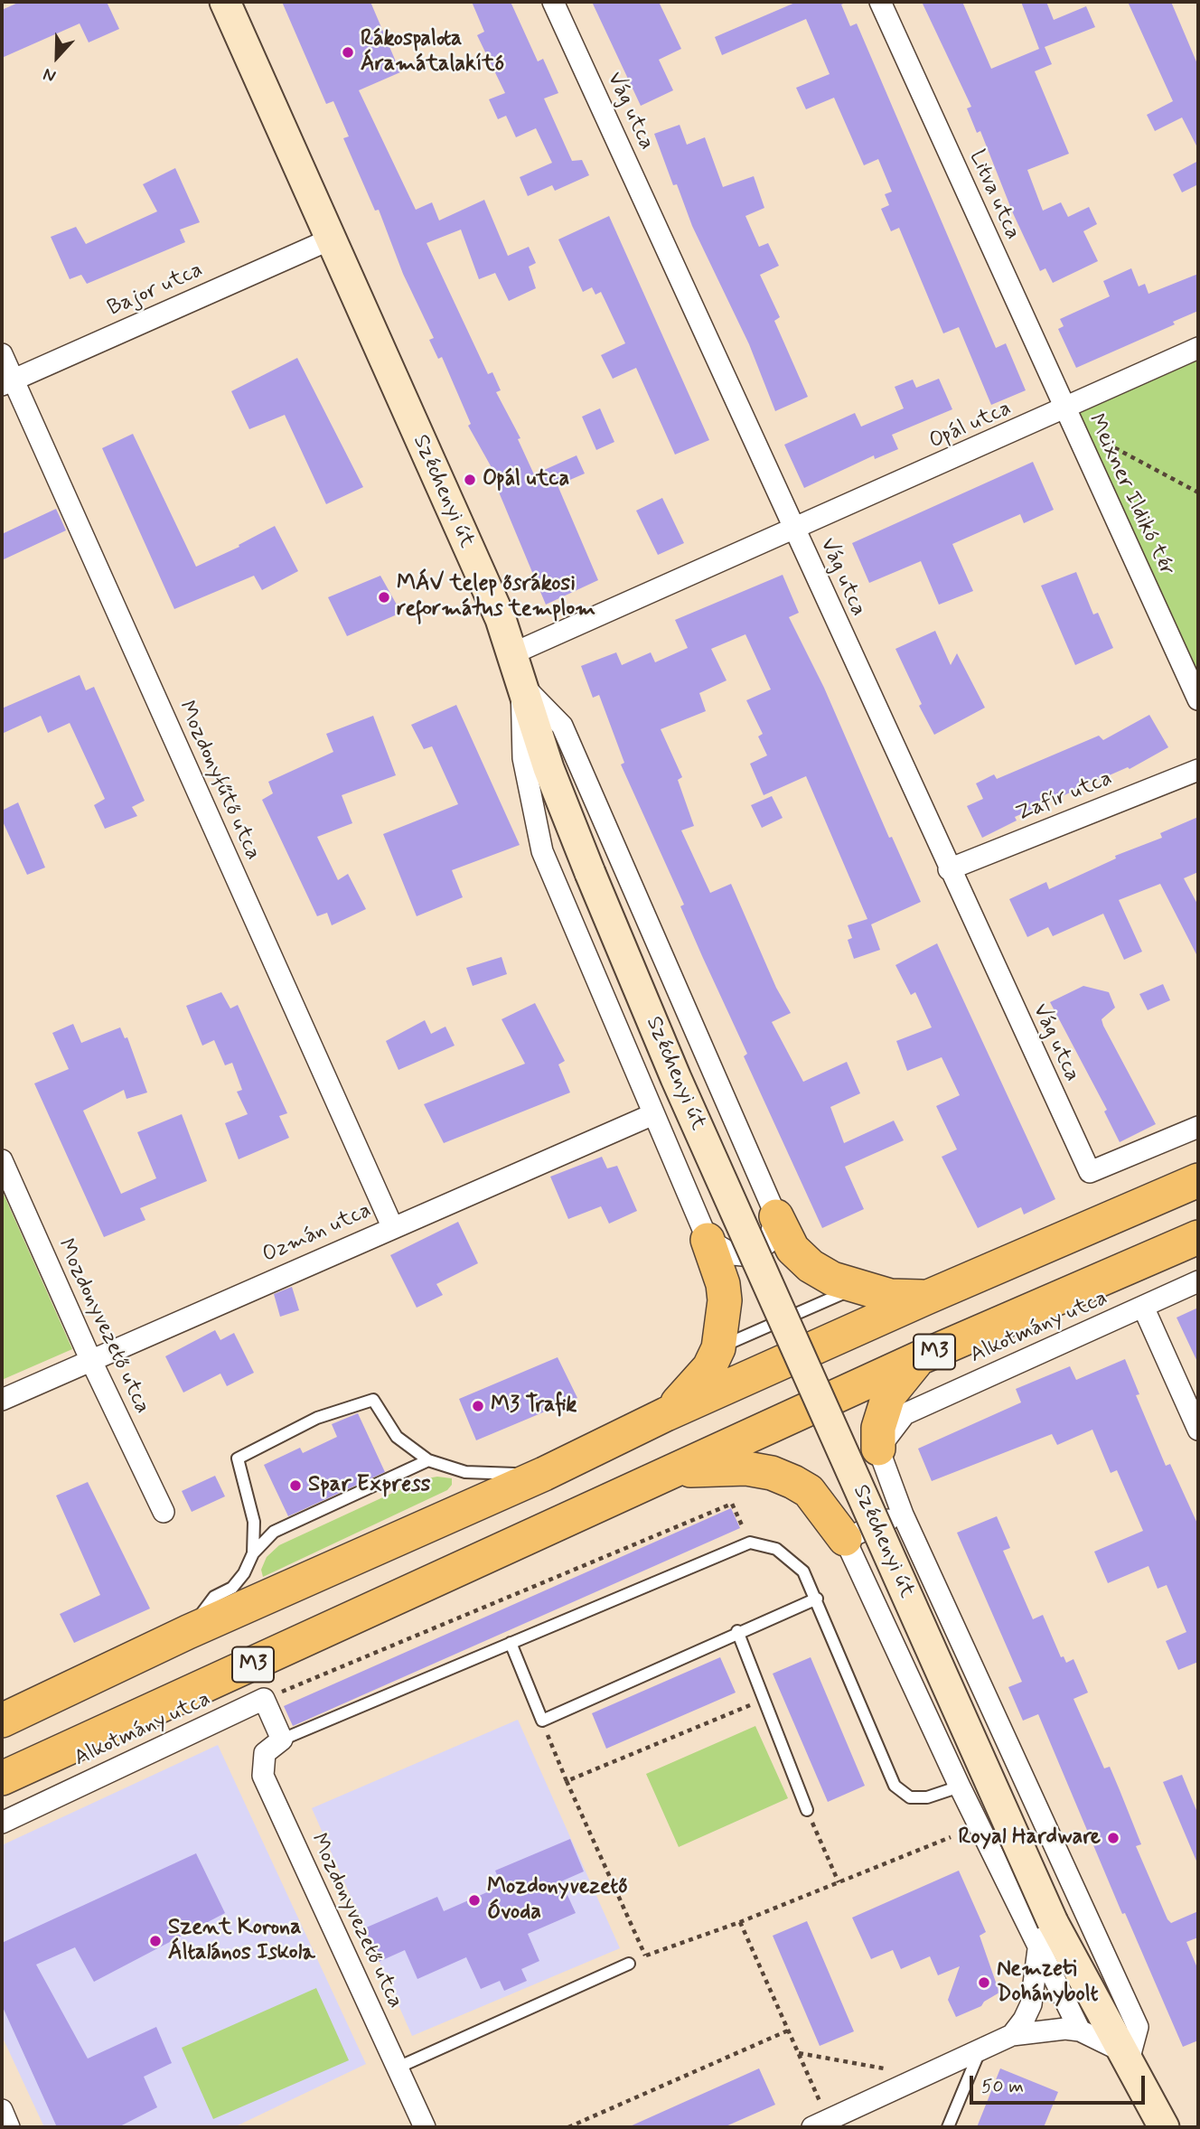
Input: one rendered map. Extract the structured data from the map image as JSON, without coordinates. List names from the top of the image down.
{
  "streets": {
    "main road": ["M3"],
    "street": [
      "Vág utca",
      "Litva utca",
      "Bajor utca",
      "Opál utca",
      "Széchenyi út",
      "Meixner Ildikó tér",
      "Mozdonyfűtő utca",
      "Zafír utca",
      "Ozmán utca",
      "Mozdonyvezető utca",
      "Alkotmány utca"
    ]
  },
  "crossings": [
    ["Vág utca", "Opál utca"],
    ["Vág utca", "Zafír utca"],
    ["Litva utca", "Opál utca"],
    ["Litva utca", "Meixner Ildikó tér"],
    ["Bajor utca", "Széchenyi út"],
    ["Bajor utca", "Mozdonyfűtő utca"],
    ["Opál utca", "Széchenyi út"],
    ["Opál utca", "Meixner Ildikó tér"],
    ["Mozdonyfűtő utca", "Ozmán utca"],
    ["Ozmán utca", "Mozdonyvezető utca"]
  ],
  "places": [
    "Rákospalota Áramátalakító",
    "Opál utca",
    "MÁV telep ősrákosi református templom",
    "M3 Trafik",
    "Spar Express",
    "Royal Hardware",
    "Mozdonyvezető Óvoda",
    "Szent Korona Általános Iskola",
    "Nemzeti Dohánybolt"
  ],
  "scale_bar": "50 m",
  "north": "bottom"
}
